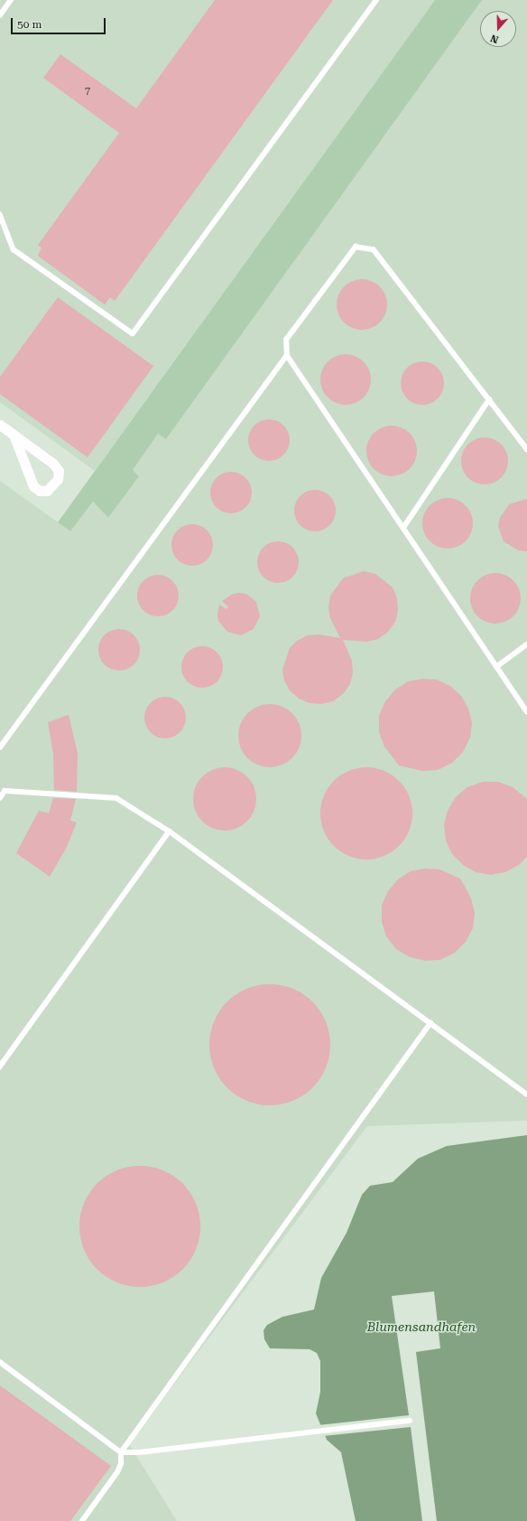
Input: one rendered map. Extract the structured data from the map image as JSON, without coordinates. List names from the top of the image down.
{
  "water": ["Blumensandhafen"],
  "house_numbers": ["7"],
  "scale_bar": "50 m",
  "north": "bottom"
}
